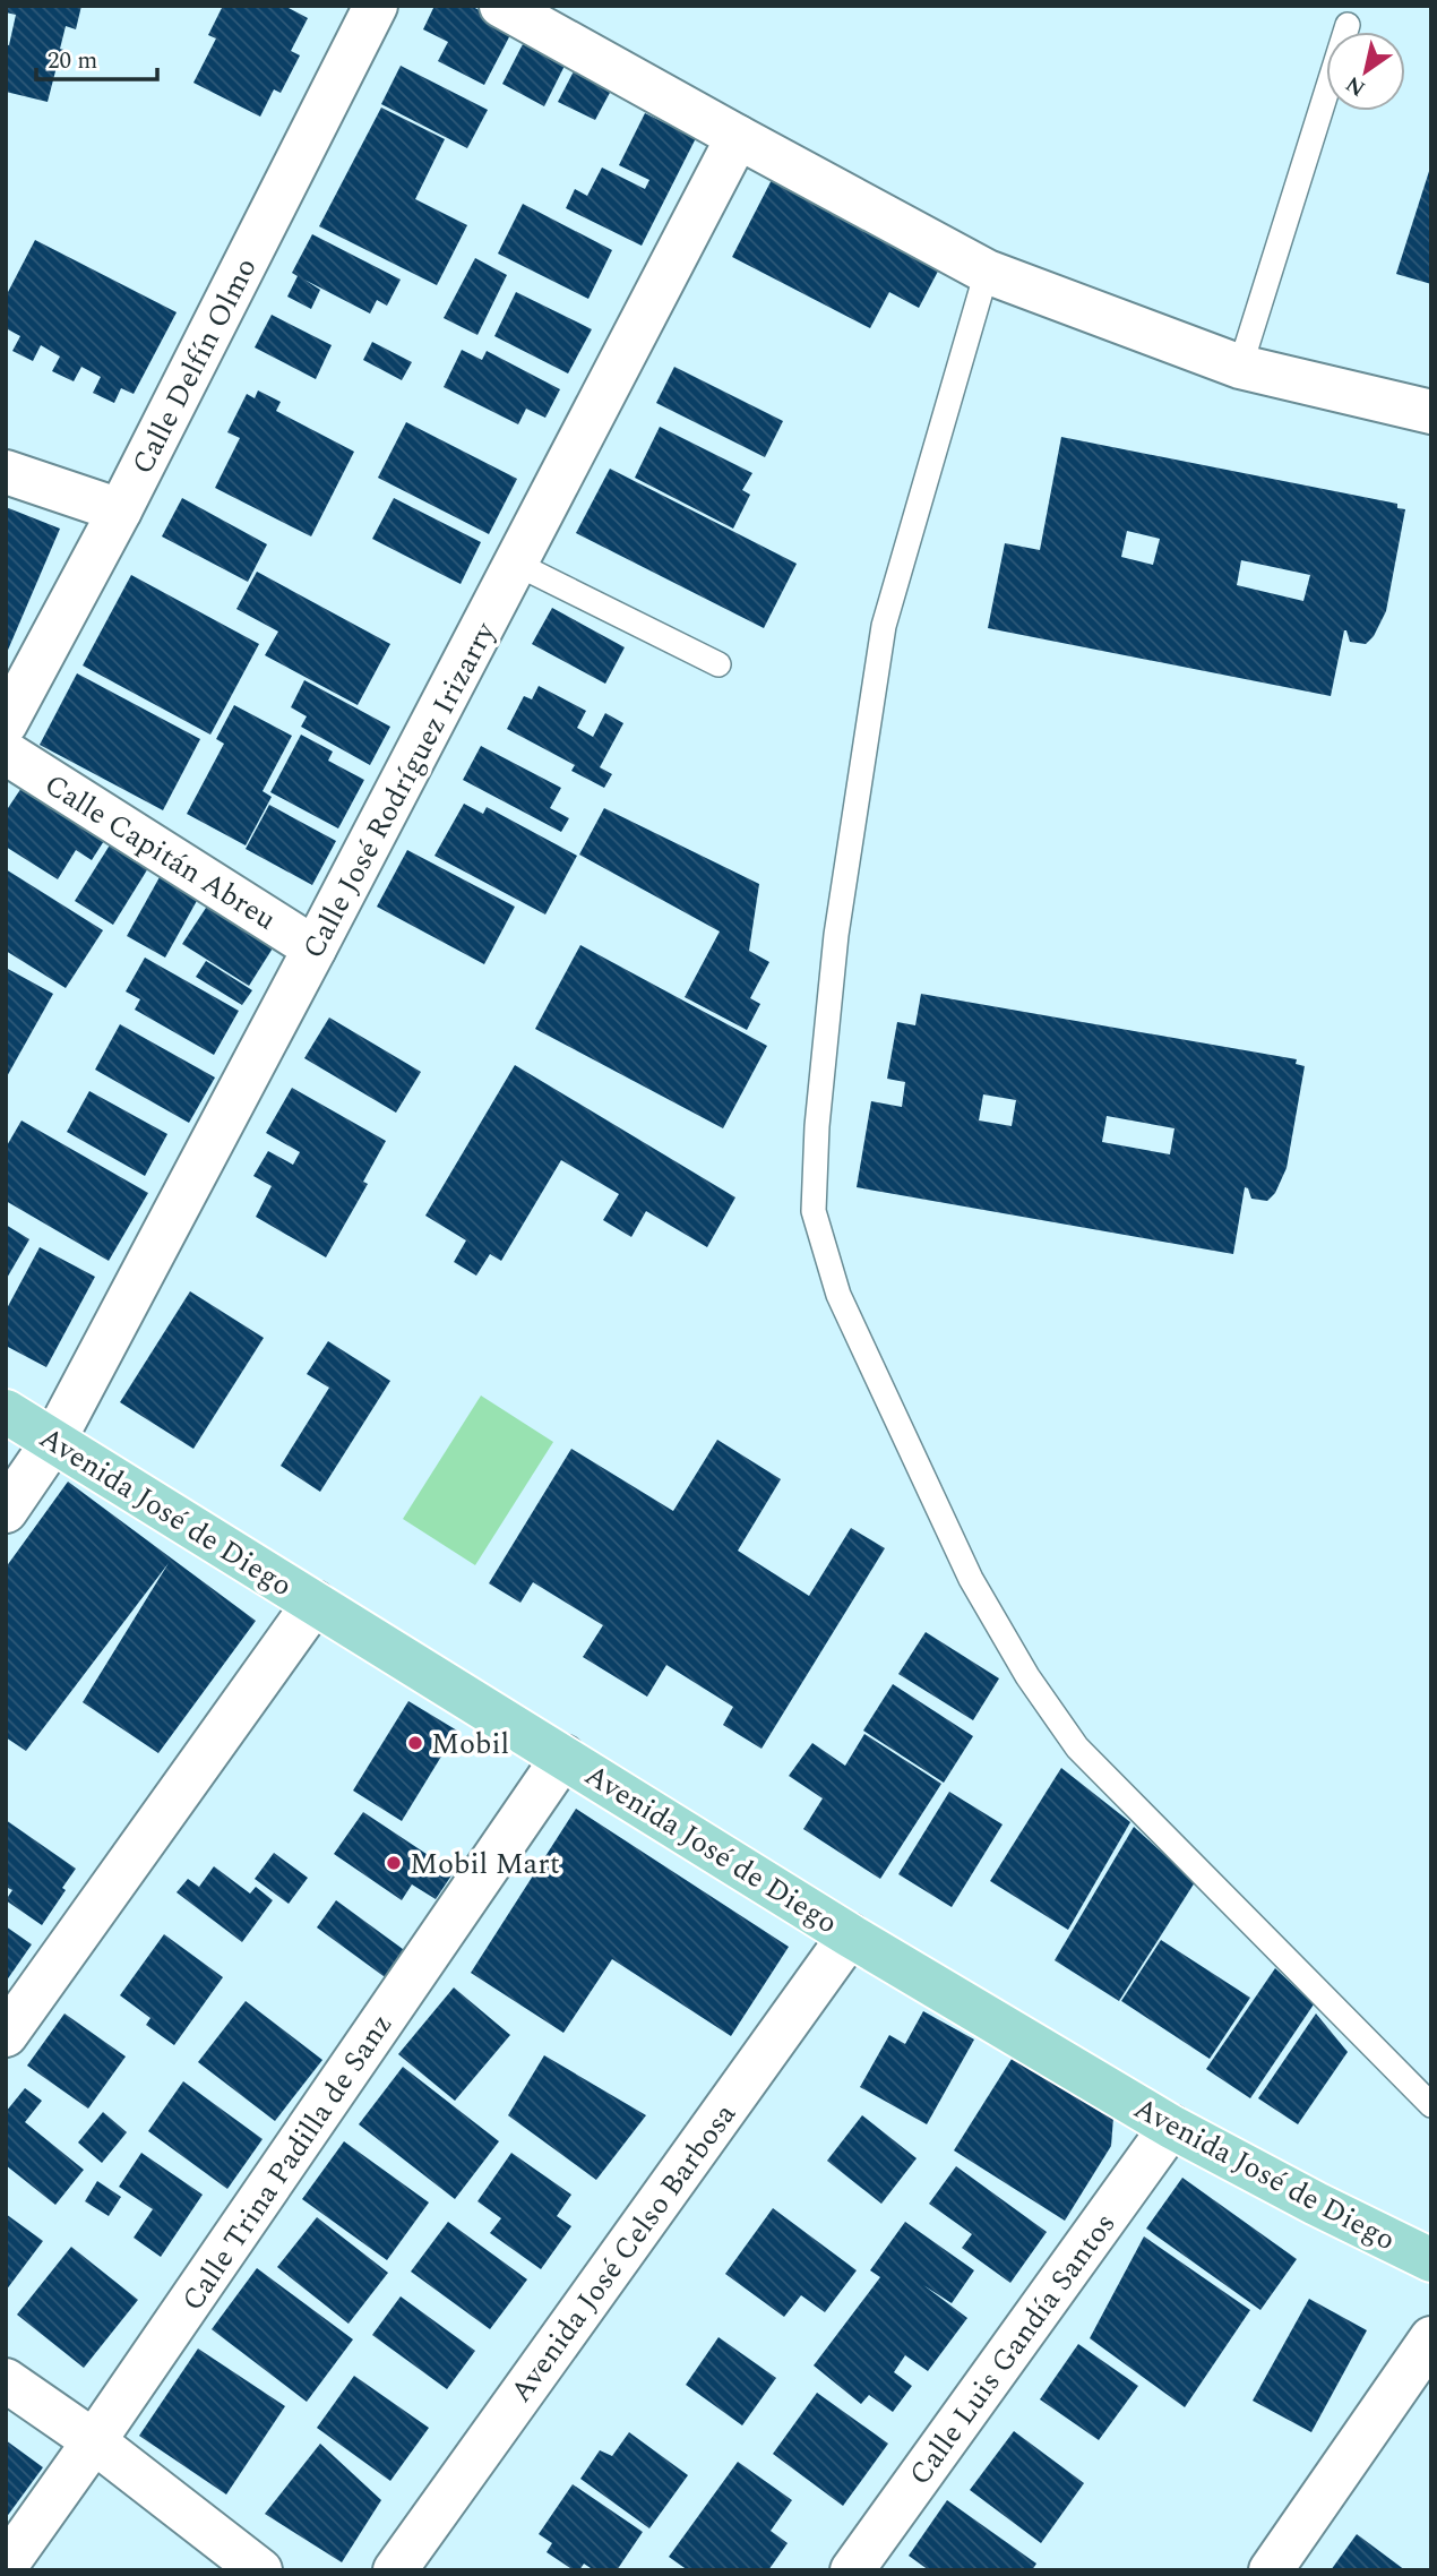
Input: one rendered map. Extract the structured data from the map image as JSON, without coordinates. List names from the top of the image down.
{
  "streets": {
    "main road": ["Avenida José de Diego"],
    "street": [
      "Calle Delfín Olmo",
      "Calle José Rodríguez Irizarry",
      "Calle Capitán Abreu",
      "Calle Trina Padilla de Sanz",
      "Avenida José Celso Barbosa",
      "Calle Luis Gandía Santos"
    ]
  },
  "crossings": [
    ["Calle José Rodríguez Irizarry", "Calle Capitán Abreu"],
    ["Calle José Rodríguez Irizarry", "Avenida José de Diego"],
    ["Avenida José de Diego", "Calle Trina Padilla de Sanz"],
    ["Avenida José de Diego", "Avenida José Celso Barbosa"],
    ["Avenida José de Diego", "Calle Luis Gandía Santos"]
  ],
  "places": ["Mobil", "Mobil Mart"],
  "scale_bar": "20 m",
  "north": "bottom left"
}
